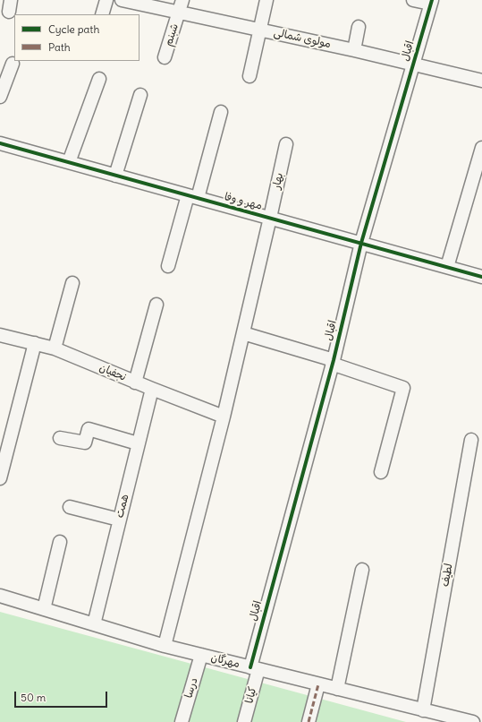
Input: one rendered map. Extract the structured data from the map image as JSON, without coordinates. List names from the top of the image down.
{
  "streets": {
    "street": [
      "شبنم",
      "مولوی شمالی",
      "اقبال",
      "بهار",
      "مهر و وفا",
      "نجفیان",
      "همت",
      "لطیف",
      "مهرگان",
      "درسا",
      "کیانا"
    ]
  },
  "crossings": [
    ["شبنم", "مولوی شمالی"],
    ["مولوی شمالی", "اقبال"],
    ["اقبال", "مهر و وفا"],
    ["اقبال", "مهرگان"],
    ["اقبال", "کیانا"],
    ["بهار", "مهر و وفا"],
    ["بهار", "نجفیان"],
    ["بهار", "مهرگان"],
    ["نجفیان", "همت"],
    ["همت", "مهرگان"],
    ["لطیف", "مهرگان"],
    ["مهرگان", "درسا"],
    ["مهرگان", "کیانا"]
  ],
  "legend": ["Cycle path", "Path"],
  "scale_bar": "50 m"
}
